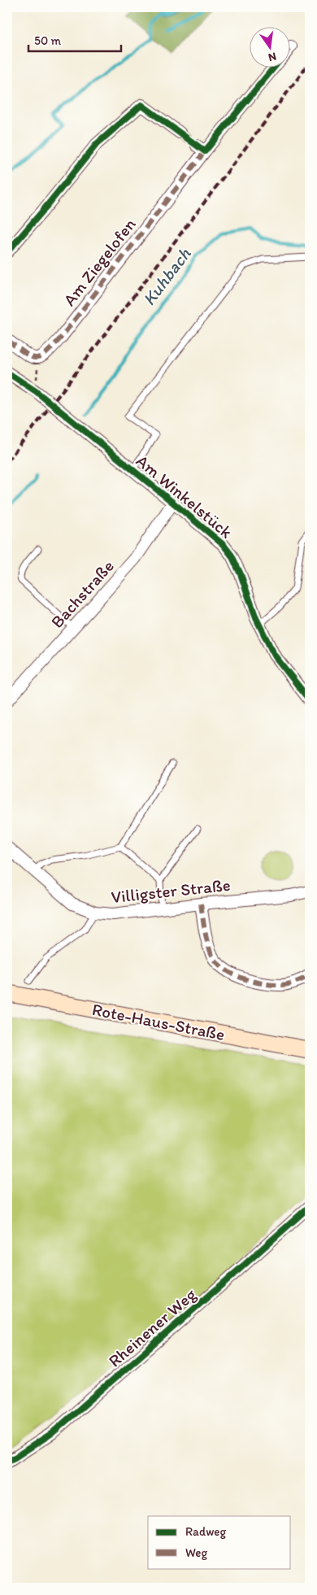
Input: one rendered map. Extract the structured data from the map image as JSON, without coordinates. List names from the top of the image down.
{
  "streets": {
    "main road": ["Rote-Haus-Straße"],
    "street": [
      "Am Ziegelofen",
      "Am Winkelstück",
      "Bachstraße",
      "Villigster Straße",
      "Rheinener Weg"
    ]
  },
  "crossings": [
    ["Am Winkelstück", "Bachstraße"]
  ],
  "water": ["Kuhbach"],
  "legend": ["Radweg", "Weg"],
  "scale_bar": "50 m",
  "north": "bottom"
}
